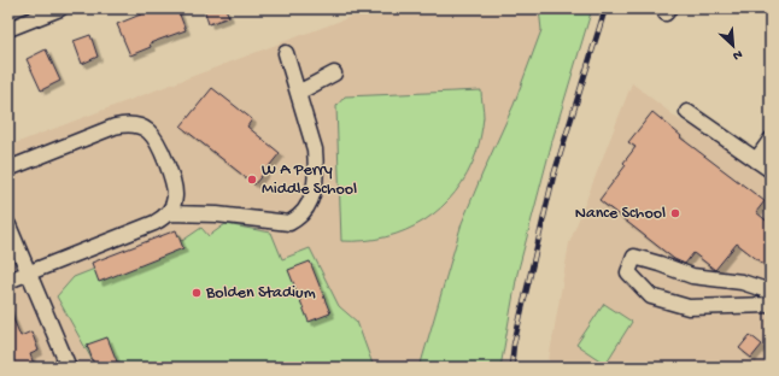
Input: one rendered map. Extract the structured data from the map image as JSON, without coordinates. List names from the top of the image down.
{
  "places": ["W A Perry Middle School", "Nance School", "Bolden Stadium"],
  "north": "bottom right"
}
